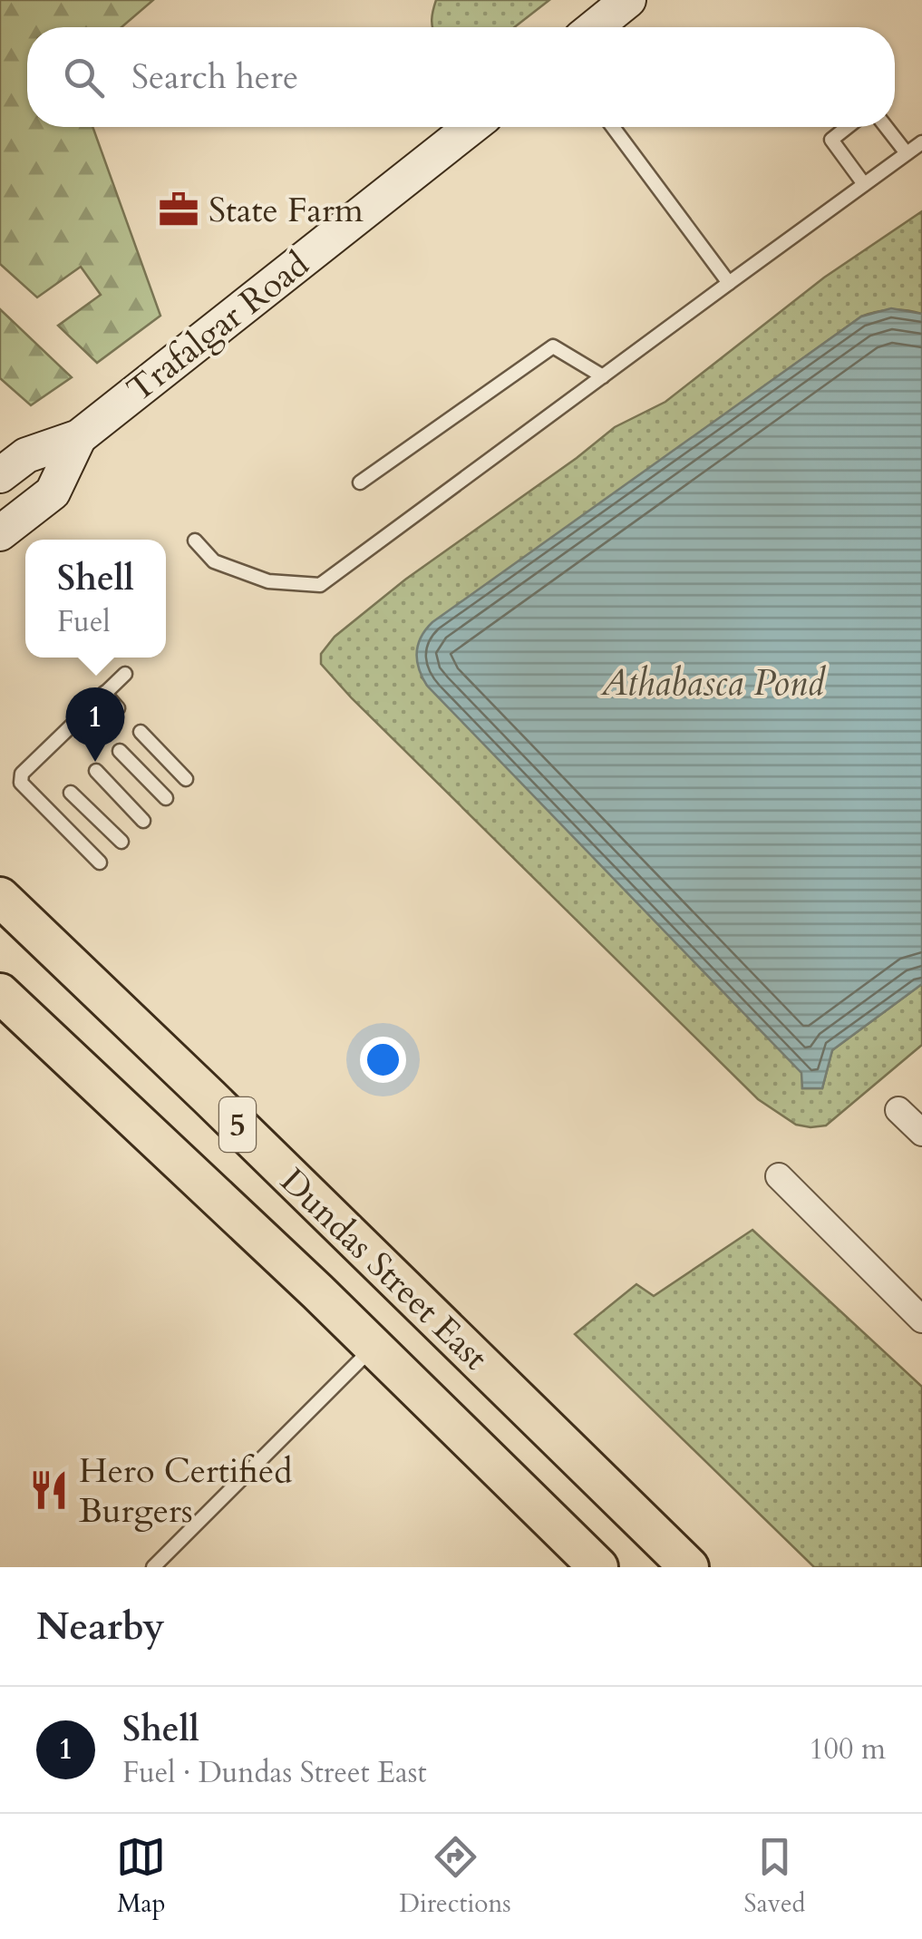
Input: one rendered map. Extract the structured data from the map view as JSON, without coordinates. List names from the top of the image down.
{
  "streets": {
    "main road": ["Trafalgar Road", "5", "Dundas Street East"]
  },
  "water": ["Athabasca Pond"],
  "places": {
    "office": ["State Farm"],
    "restaurant": ["Hero Certified Burgers"]
  },
  "page": {
    "search": "Search here",
    "popup": ["Shell", "Fuel"],
    "pins": "1",
    "heading": "Nearby",
    "list": [
      {
        "mark": "1",
        "name": "Shell",
        "note": "Fuel · Dundas Street East",
        "value": "100 m"
      }
    ],
    "nav": ["Map", "Directions", "Saved"]
  }
}
